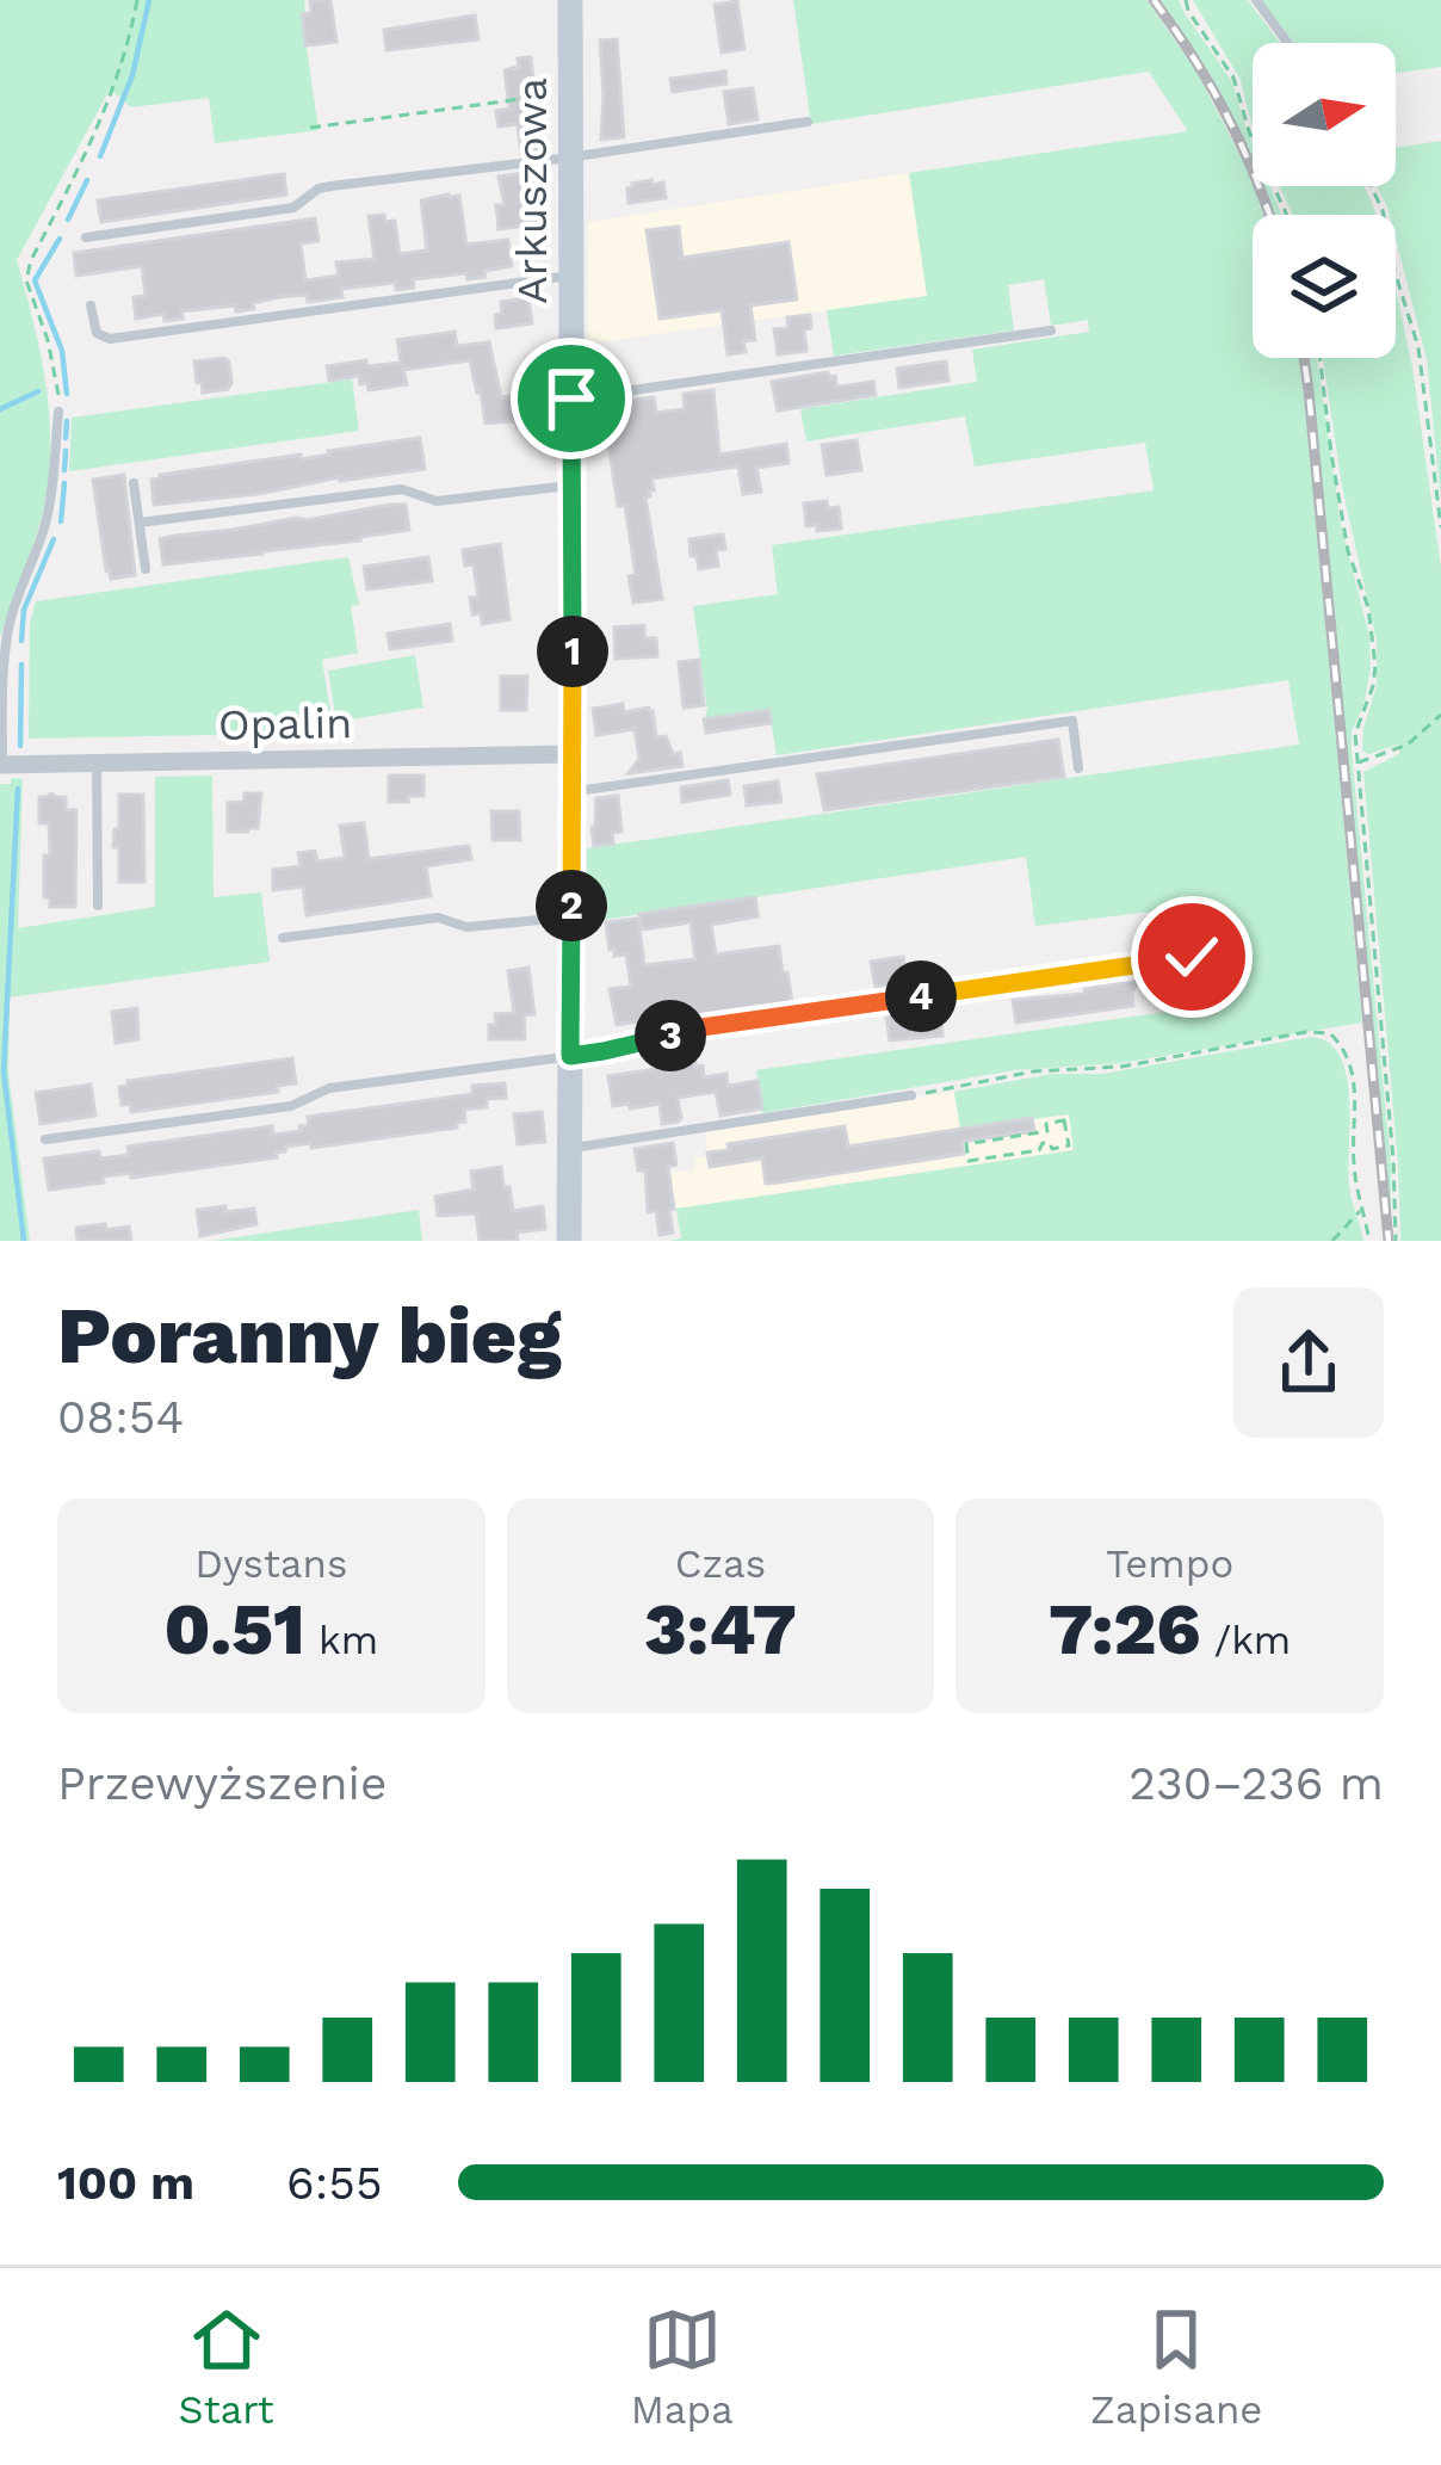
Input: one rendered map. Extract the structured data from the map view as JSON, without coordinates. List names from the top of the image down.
{
  "streets": {
    "main road": ["Arkuszowa"],
    "street": ["Opalin"]
  },
  "crossings": [
    ["Arkuszowa", "Opalin"]
  ],
  "north": "right",
  "page": {
    "pins": [
      "1",
      "2",
      "4",
      "3"
    ],
    "heading": ["Poranny bieg", "08:54"],
    "stats": [
      ["Dystans", "0.51 km"],
      ["Czas", "3:47"],
      ["Tempo", "7:26 /km"]
    ],
    "chart": ["Przewyższenie", "230–236 m"],
    "list": [
      {
        "name": "100 m",
        "note": "6:55"
      }
    ],
    "tabs": ["Start", "Mapa", "Zapisane"]
  }
}
